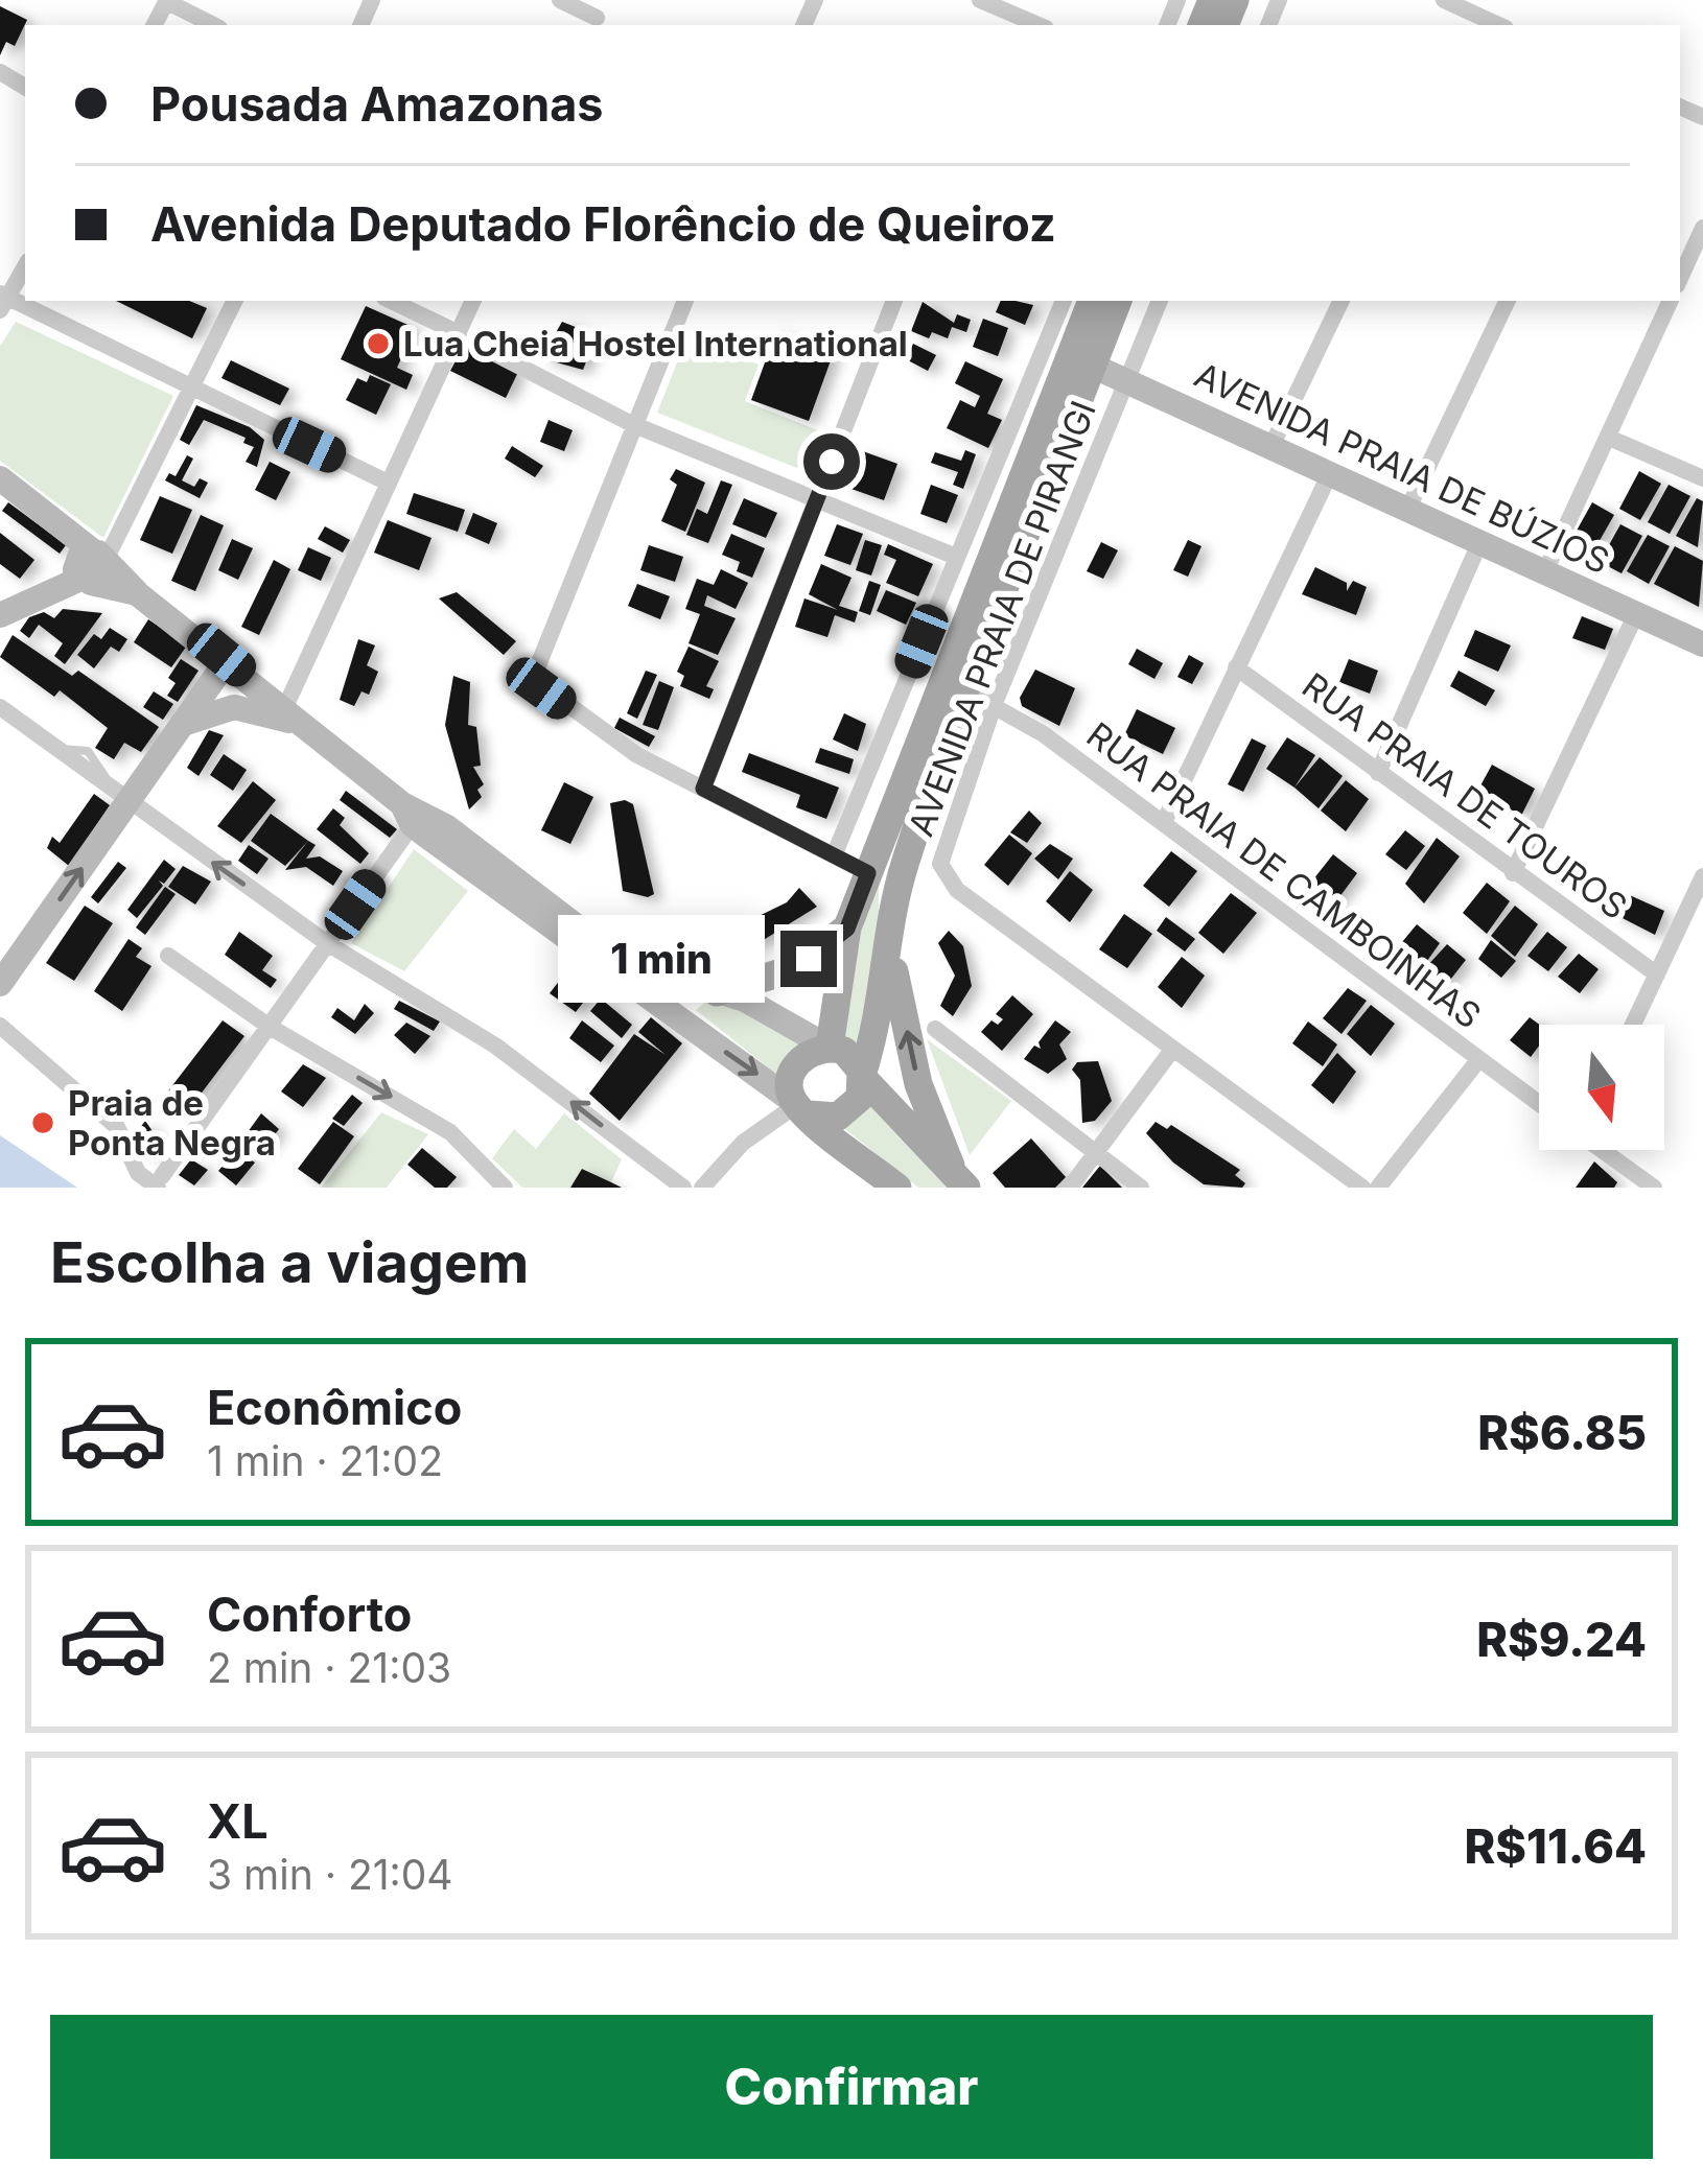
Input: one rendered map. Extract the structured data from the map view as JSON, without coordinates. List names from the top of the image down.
{
  "streets": {
    "main road": ["AVENIDA PRAIA DE BÚZIOS"],
    "street": ["AVENIDA PRAIA DE PIRANGI", "RUA PRAIA DE TOUROS", "RUA PRAIA DE CAMBOINHAS"]
  },
  "crossings": [
    ["AVENIDA PRAIA DE BÚZIOS", "AVENIDA PRAIA DE PIRANGI"],
    ["AVENIDA PRAIA DE PIRANGI", "RUA PRAIA DE CAMBOINHAS"]
  ],
  "places": ["Lua Cheia Hostel International", "Praia de Ponta Negra"],
  "north": "bottom",
  "page": {
    "banner": ["Pousada Amazonas", "Avenida Deputado Florêncio de Queiroz"],
    "bubble": "1 min",
    "heading": "Escolha a viagem",
    "list": [
      {
        "name": "Econômico",
        "note": "1 min · 21:02",
        "value": "R$6.85"
      },
      {
        "name": "Conforto",
        "note": "2 min · 21:03",
        "value": "R$9.24"
      },
      {
        "name": "XL",
        "note": "3 min · 21:04",
        "value": "R$11.64"
      }
    ],
    "buttons": "Confirmar"
  }
}
